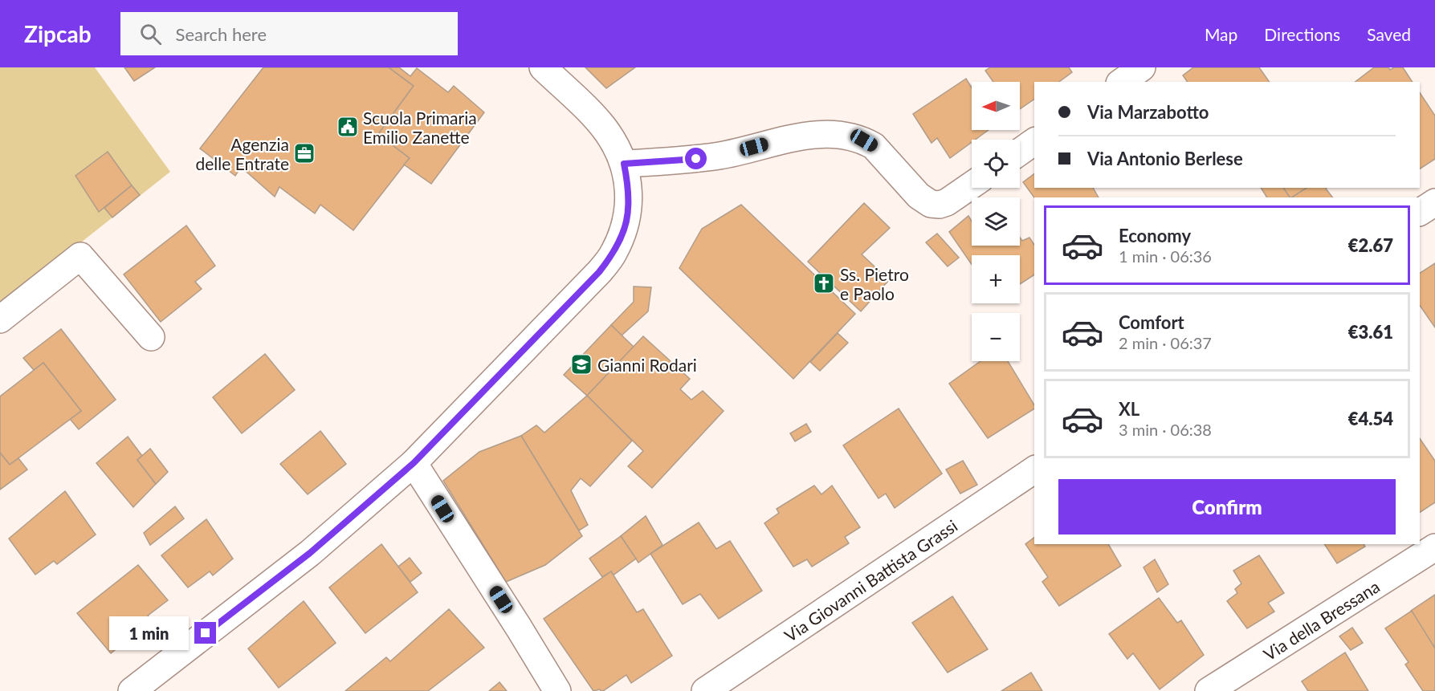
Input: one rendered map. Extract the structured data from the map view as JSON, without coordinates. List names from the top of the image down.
{
  "streets": {
    "street": ["Via Giovanni Battista Grassi", "Via della Bressana"]
  },
  "places": {
    "public building": ["Scuola Primaria Emilio Zanette"],
    "office": ["Agenzia delle Entrate"],
    "church": ["Ss. Pietro e Paolo"],
    "school or university": ["Gianni Rodari"]
  },
  "north": "left",
  "page": {
    "header": "Zipcab",
    "search": "Search here",
    "nav": ["Map", "Directions", "Saved"],
    "map_buttons": ["+", "−"],
    "banner": ["Via Marzabotto", "Via Antonio Berlese"],
    "list": [
      {
        "name": "Economy",
        "note": "1 min · 06:36",
        "value": "€2.67"
      },
      {
        "name": "Comfort",
        "note": "2 min · 06:37",
        "value": "€3.61"
      },
      {
        "name": "XL",
        "note": "3 min · 06:38",
        "value": "€4.54"
      }
    ],
    "buttons": "Confirm",
    "bubble": "1 min"
  }
}
